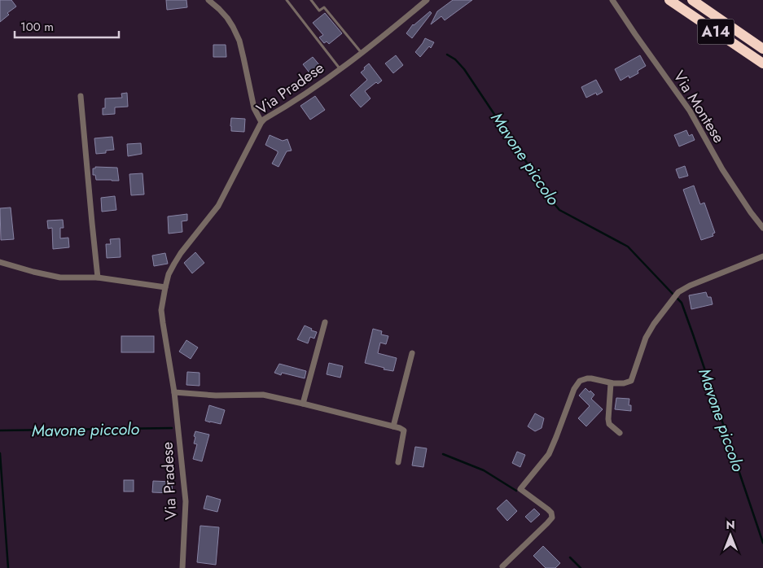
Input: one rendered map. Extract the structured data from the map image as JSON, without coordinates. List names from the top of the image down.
{
  "streets": {
    "highway": ["A14"],
    "street": ["Via Pradese", "Via Montese"]
  },
  "water": ["Mavone piccolo"],
  "scale_bar": "100 m",
  "north": "top"
}
